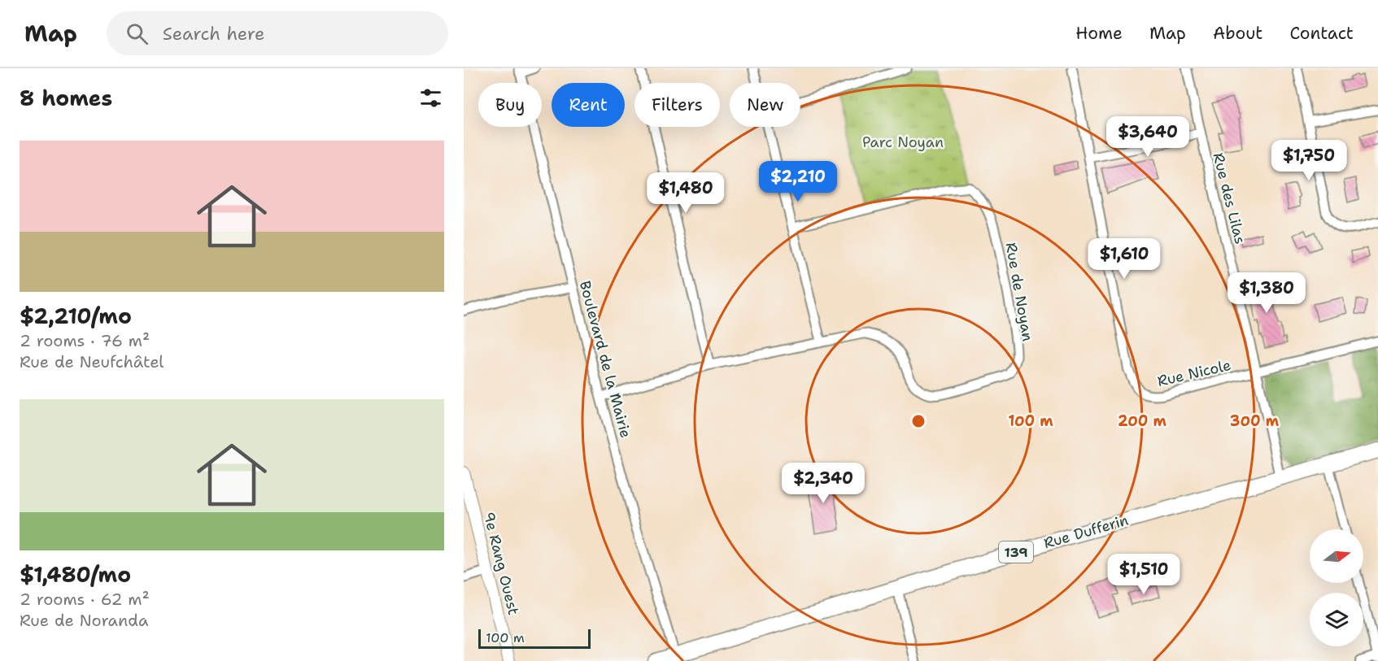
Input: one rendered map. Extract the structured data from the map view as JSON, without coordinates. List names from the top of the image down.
{
  "streets": {
    "main road": ["Rue Dufferin", "139"],
    "street": [
      "Rue des Lilas",
      "Rue de Noyan",
      "Boulevard de la Mairie",
      "Rue Nicole",
      "9e Rang Ouest"
    ]
  },
  "crossings": [
    ["Rue des Lilas", "Rue Nicole"],
    ["Rue des Lilas", "Rue Dufferin"],
    ["Rue de Noyan", "Boulevard de la Mairie"],
    ["Boulevard de la Mairie", "Rue Dufferin"]
  ],
  "parks": ["Parc Noyan"],
  "scale_bar": "100 m",
  "north": "right",
  "page": {
    "header": "Map",
    "search": "Search here",
    "nav": [
      "Home",
      "Map",
      "About",
      "Contact"
    ],
    "heading": "8 homes",
    "chip": [
      "Buy",
      "Rent",
      "Filters",
      "New"
    ],
    "price": [
      "$3,640",
      "$1,750",
      "$2,210",
      "$1,480",
      "$1,610",
      "$1,380",
      "$2,340",
      "$1,510"
    ],
    "list": [
      {
        "name": "$2,210/mo",
        "note": "2 rooms · 76 m² · Rue de Neufchâtel"
      },
      {
        "name": "$1,480/mo",
        "note": "2 rooms · 62 m² · Rue de Noranda"
      }
    ],
    "scale": "100 m"
  },
  "rings": ["100 m", "200 m", "300 m"]
}
